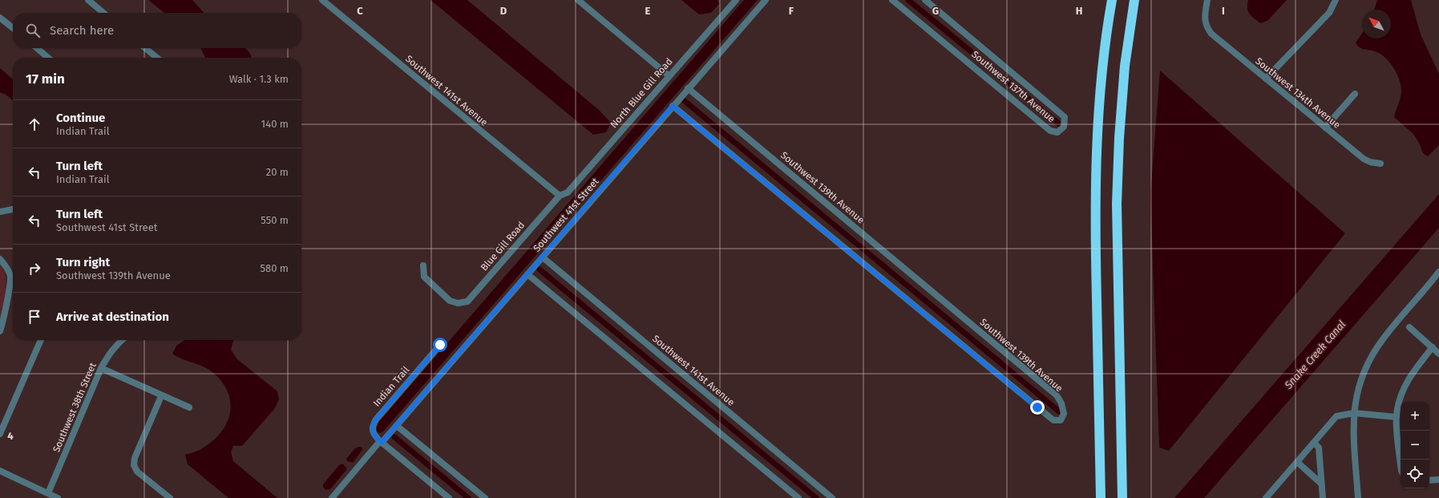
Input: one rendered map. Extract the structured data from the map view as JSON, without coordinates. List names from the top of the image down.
{
  "streets": {
    "street": [
      "Southwest 137th Avenue",
      "Southwest 141st Avenue",
      "North Blue Gill Road",
      "Southwest 134th Avenue",
      "Southwest 139th Avenue",
      "Southwest 41st Street",
      "Blue Gill Road",
      "Indian Trail",
      "Southwest 38th Street"
    ]
  },
  "crossings": [
    ["Southwest 141st Avenue", "North Blue Gill Road"],
    ["Southwest 141st Avenue", "Southwest 41st Street"],
    ["Southwest 141st Avenue", "Blue Gill Road"],
    ["North Blue Gill Road", "Blue Gill Road"],
    ["Southwest 139th Avenue", "Southwest 41st Street"],
    ["Southwest 41st Street", "Indian Trail"]
  ],
  "water": ["Snake Creek Canal"],
  "north": "top left",
  "page": {
    "search": "Search here",
    "heading": ["17 min", "Walk · 1.3 km"],
    "list": [
      ["Continue", "Indian Trail", "140 m"],
      ["Turn left", "Indian Trail", "20 m"],
      ["Turn left", "Southwest 41st Street", "550 m"],
      ["Turn right", "Southwest 139th Avenue", "580 m"],
      "Arrive at destination"
    ],
    "map_buttons": ["+", "−"]
  },
  "grid": {
    "columns": [
      "C",
      "D",
      "E",
      "F",
      "G",
      "H",
      "I"
    ],
    "rows": ["4"]
  }
}
